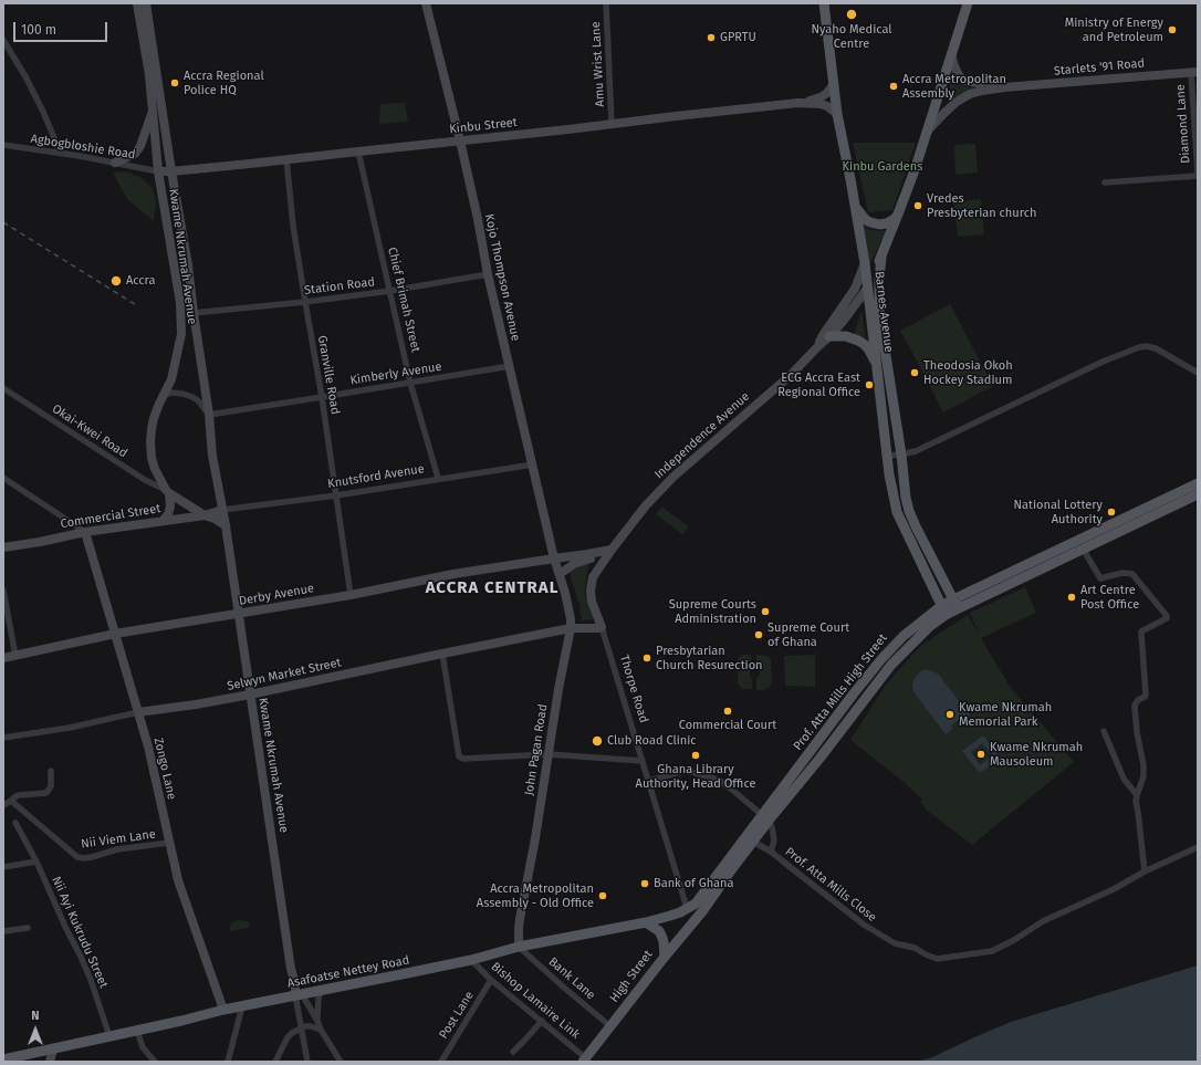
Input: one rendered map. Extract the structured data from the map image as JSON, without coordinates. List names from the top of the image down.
{
  "streets": {
    "main road": [
      "Starlets '91 Road",
      "Kinbu Street",
      "Kwame Nkrumah Avenue",
      "Kojo Thompson Avenue",
      "Barnes Avenue",
      "Independence Avenue",
      "Commercial Street",
      "Derby Avenue",
      "Selwyn Market Street",
      "Thorpe Road",
      "Prof. Atta Mills High Street",
      "John Pagan Road",
      "Zongo Lane",
      "Asafoatse Nettey Road",
      "High Street"
    ],
    "street": [
      "Amu Wrist Lane",
      "Diamond Lane",
      "Agbogbloshie Road",
      "Station Road",
      "Chief Brimah Street",
      "Kimberly Avenue",
      "Granville Road",
      "Okai-Kwei Road",
      "Knutsford Avenue",
      "Nii Viem Lane",
      "Prof. Atta Mills Close",
      "Nii Ayi Kukrudu Street",
      "Bank Lane",
      "Bishop Lamaire Link",
      "Post Lane"
    ]
  },
  "crossings": [
    ["Amu Wrist Lane", "Kinbu Street"],
    ["Starlets '91 Road", "Diamond Lane"],
    ["Kinbu Street", "Agbogbloshie Road"],
    ["Kinbu Street", "Kwame Nkrumah Avenue"],
    ["Kinbu Street", "Kojo Thompson Avenue"],
    ["Kinbu Street", "Chief Brimah Street"],
    ["Kinbu Street", "Granville Road"],
    ["Agbogbloshie Road", "Kwame Nkrumah Avenue"],
    ["Kwame Nkrumah Avenue", "Station Road"],
    ["Kwame Nkrumah Avenue", "Kimberly Avenue"],
    ["Kwame Nkrumah Avenue", "Okai-Kwei Road"],
    ["Kwame Nkrumah Avenue", "Knutsford Avenue"],
    ["Kwame Nkrumah Avenue", "Commercial Street"],
    ["Kwame Nkrumah Avenue", "Derby Avenue"],
    ["Kwame Nkrumah Avenue", "Selwyn Market Street"],
    ["Kwame Nkrumah Avenue", "Asafoatse Nettey Road"],
    ["Kojo Thompson Avenue", "Station Road"],
    ["Kojo Thompson Avenue", "Kimberly Avenue"],
    ["Kojo Thompson Avenue", "Knutsford Avenue"],
    ["Kojo Thompson Avenue", "Derby Avenue"],
    ["Kojo Thompson Avenue", "John Pagan Road"],
    ["Station Road", "Chief Brimah Street"],
    ["Station Road", "Granville Road"],
    ["Chief Brimah Street", "Kimberly Avenue"],
    ["Chief Brimah Street", "Knutsford Avenue"],
    ["Barnes Avenue", "Prof. Atta Mills High Street"],
    ["Kimberly Avenue", "Granville Road"],
    ["Granville Road", "Knutsford Avenue"],
    ["Granville Road", "Derby Avenue"],
    ["Knutsford Avenue", "Commercial Street"],
    ["Commercial Street", "Zongo Lane"],
    ["Derby Avenue", "John Pagan Road"],
    ["Derby Avenue", "Zongo Lane"],
    ["Selwyn Market Street", "Thorpe Road"],
    ["Selwyn Market Street", "John Pagan Road"],
    ["Selwyn Market Street", "Zongo Lane"],
    ["Thorpe Road", "Prof. Atta Mills High Street"],
    ["Thorpe Road", "Asafoatse Nettey Road"],
    ["Thorpe Road", "High Street"],
    ["Prof. Atta Mills High Street", "Prof. Atta Mills Close"],
    ["Prof. Atta Mills High Street", "Asafoatse Nettey Road"],
    ["Prof. Atta Mills High Street", "High Street"],
    ["John Pagan Road", "Asafoatse Nettey Road"],
    ["John Pagan Road", "Bank Lane"],
    ["Zongo Lane", "Nii Viem Lane"],
    ["Zongo Lane", "Asafoatse Nettey Road"],
    ["Nii Ayi Kukrudu Street", "Asafoatse Nettey Road"],
    ["Asafoatse Nettey Road", "High Street"],
    ["Asafoatse Nettey Road", "Bank Lane"],
    ["Asafoatse Nettey Road", "Bishop Lamaire Link"],
    ["High Street", "Bank Lane"],
    ["High Street", "Bishop Lamaire Link"],
    ["Bishop Lamaire Link", "Post Lane"]
  ],
  "districts": ["ACCRA CENTRAL"],
  "parks": ["Kinbu Gardens"],
  "places": [
    "Nyaho Medical Centre",
    "Ministry of Energy and Petroleum",
    "GPRTU",
    "Accra Regional Police HQ",
    "Accra Metropolitan Assembly",
    "Vredes Presbyterian church",
    "Accra",
    "Theodosia Okoh Hockey Stadium",
    "ECG Accra East Regional Office",
    "National Lottery Authority",
    "Art Centre Post Office",
    "Supreme Courts Administration",
    "Supreme Court of Ghana",
    "Presbytarian Church Resurection",
    "Commercial Court",
    "Kwame Nkrumah Memorial Park",
    "Club Road Clinic",
    "Kwame Nkrumah Mausoleum",
    "Ghana Library Authority, Head Office",
    "Bank of Ghana",
    "Accra Metropolitan Assembly - Old Office"
  ],
  "scale_bar": "100 m",
  "north": "top"
}
